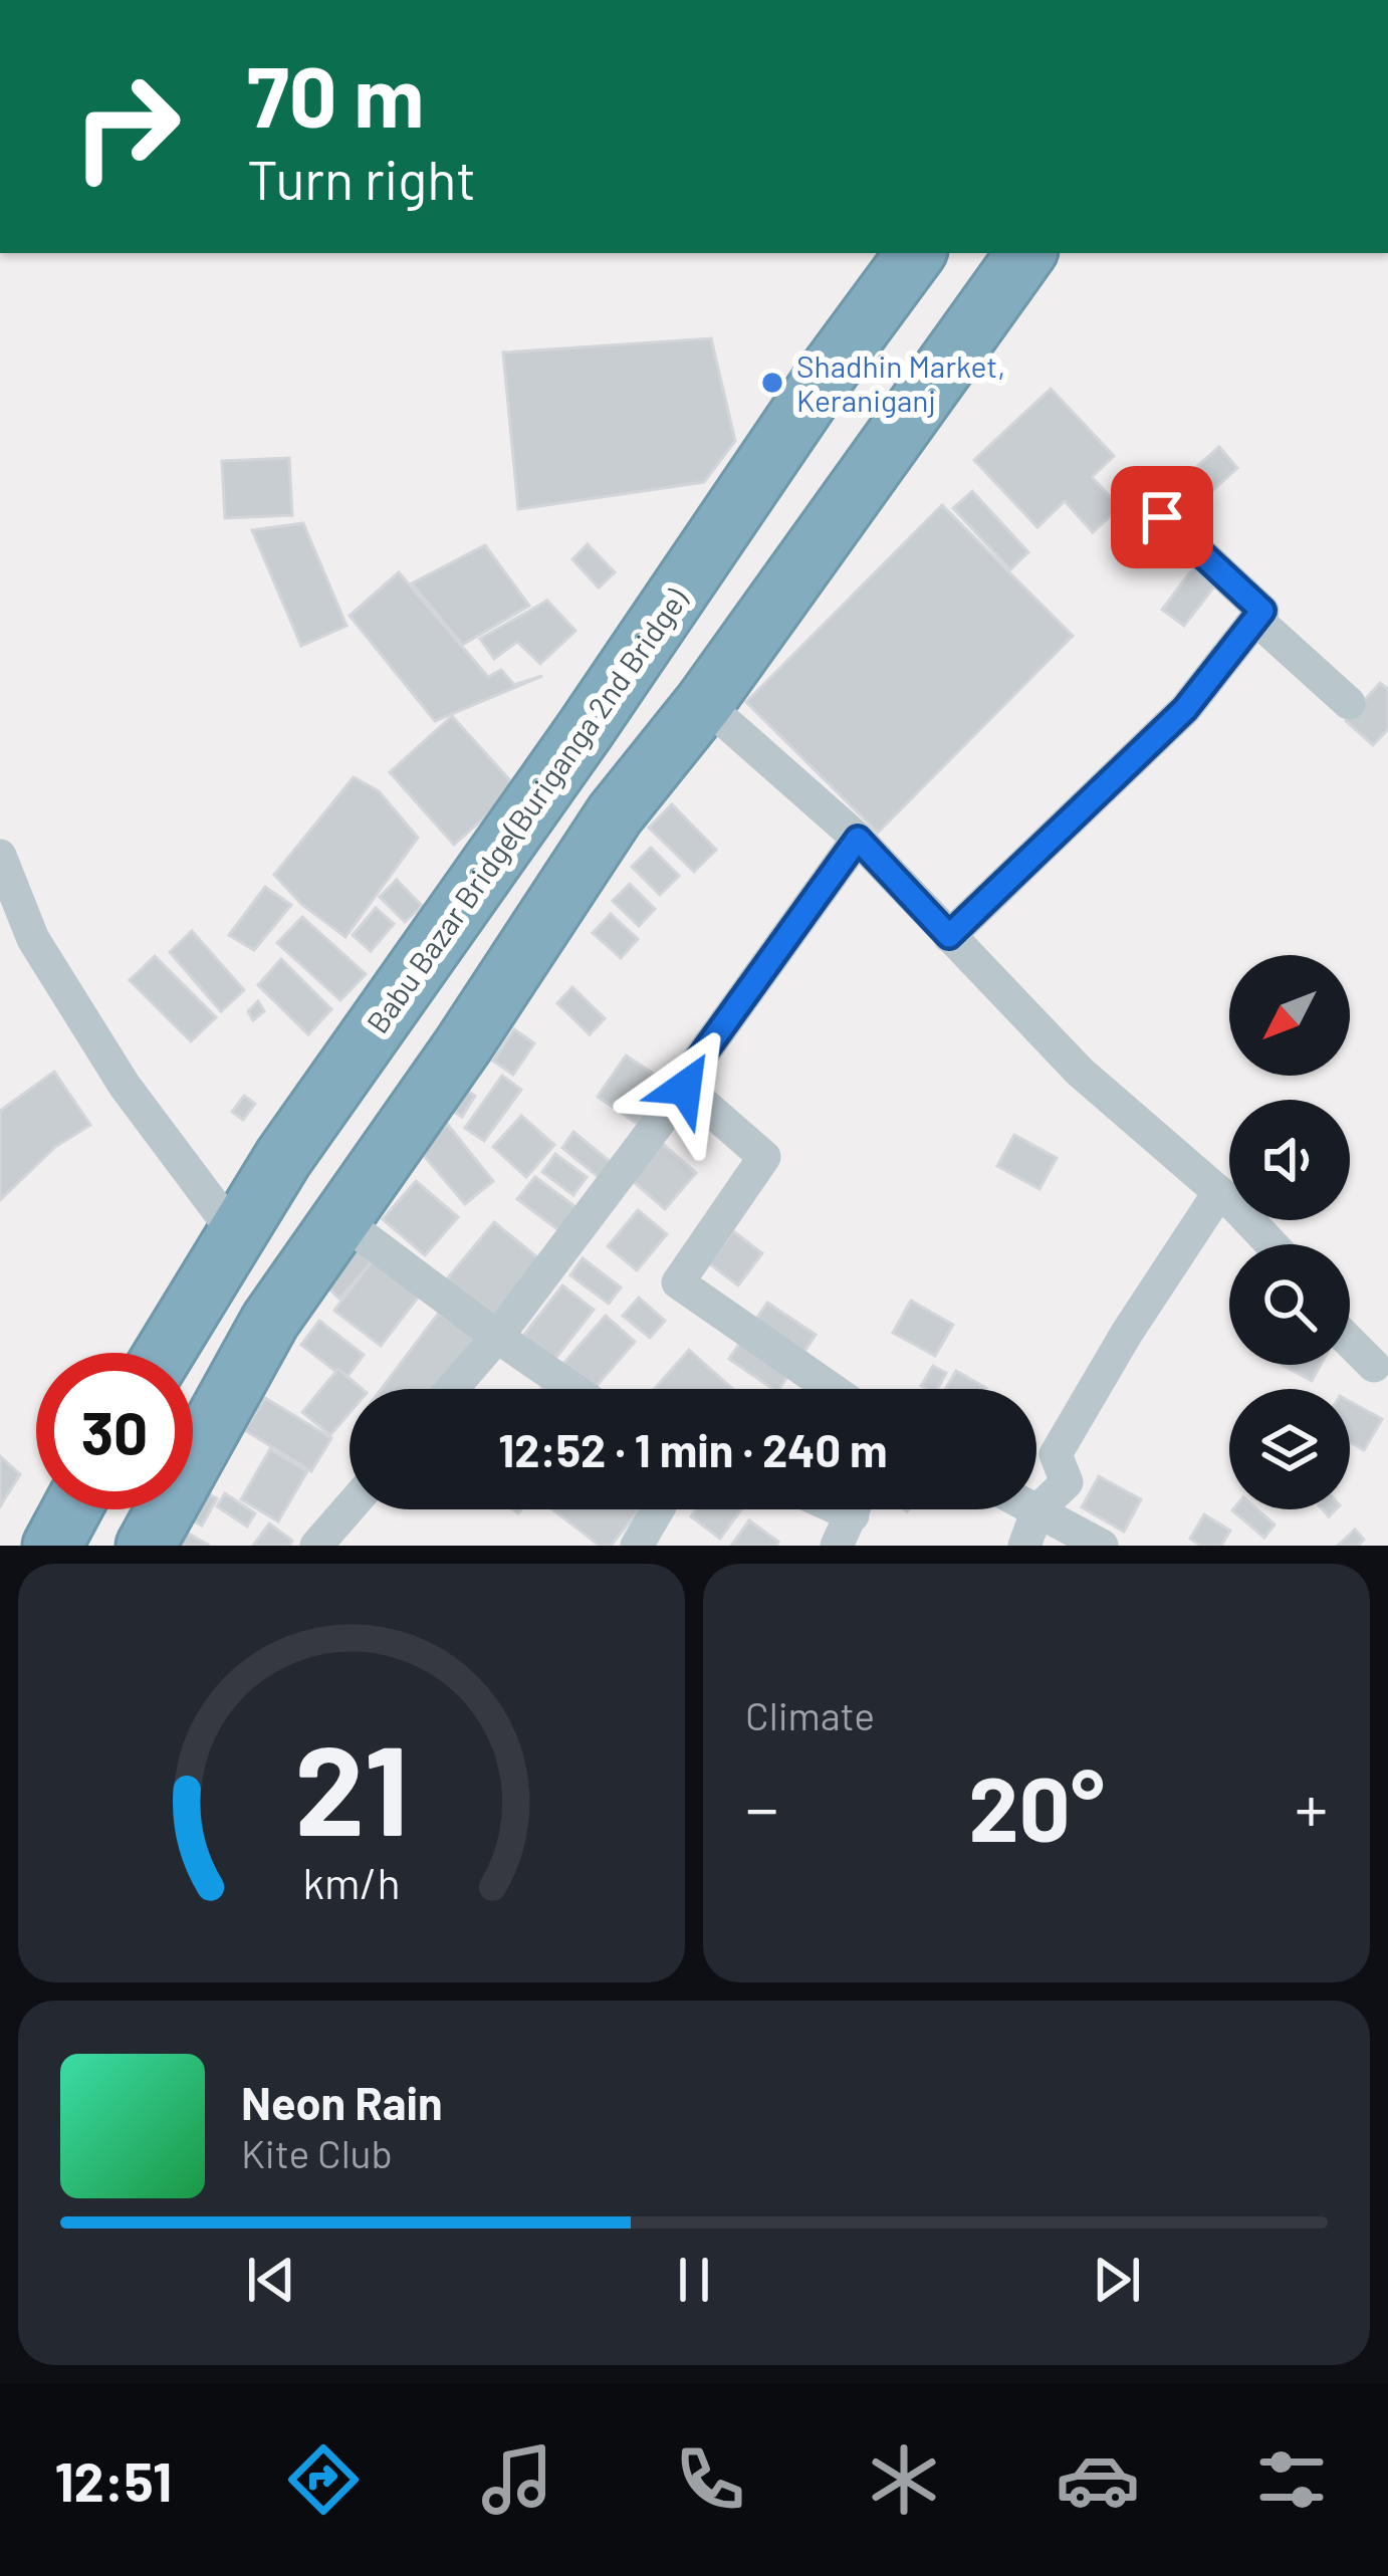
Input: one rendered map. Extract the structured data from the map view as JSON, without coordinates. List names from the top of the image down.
{
  "streets": {
    "highway": ["Babu Bazar Bridge(Buriganga 2nd Bridge)"]
  },
  "places": ["Shadhin Market, Keraniganj"],
  "north": "bottom left",
  "page": {
    "turn": ["70 m", "Turn right"],
    "limit": "30",
    "trip": "12:52 · 1 min · 240 m",
    "tile": "Climate",
    "heat": ["−", "20°", "+"],
    "song": ["Neon Rain", "Kite Club"],
    "tabs": "12:51",
    "gauge": ["21", "km/h"]
  }
}
